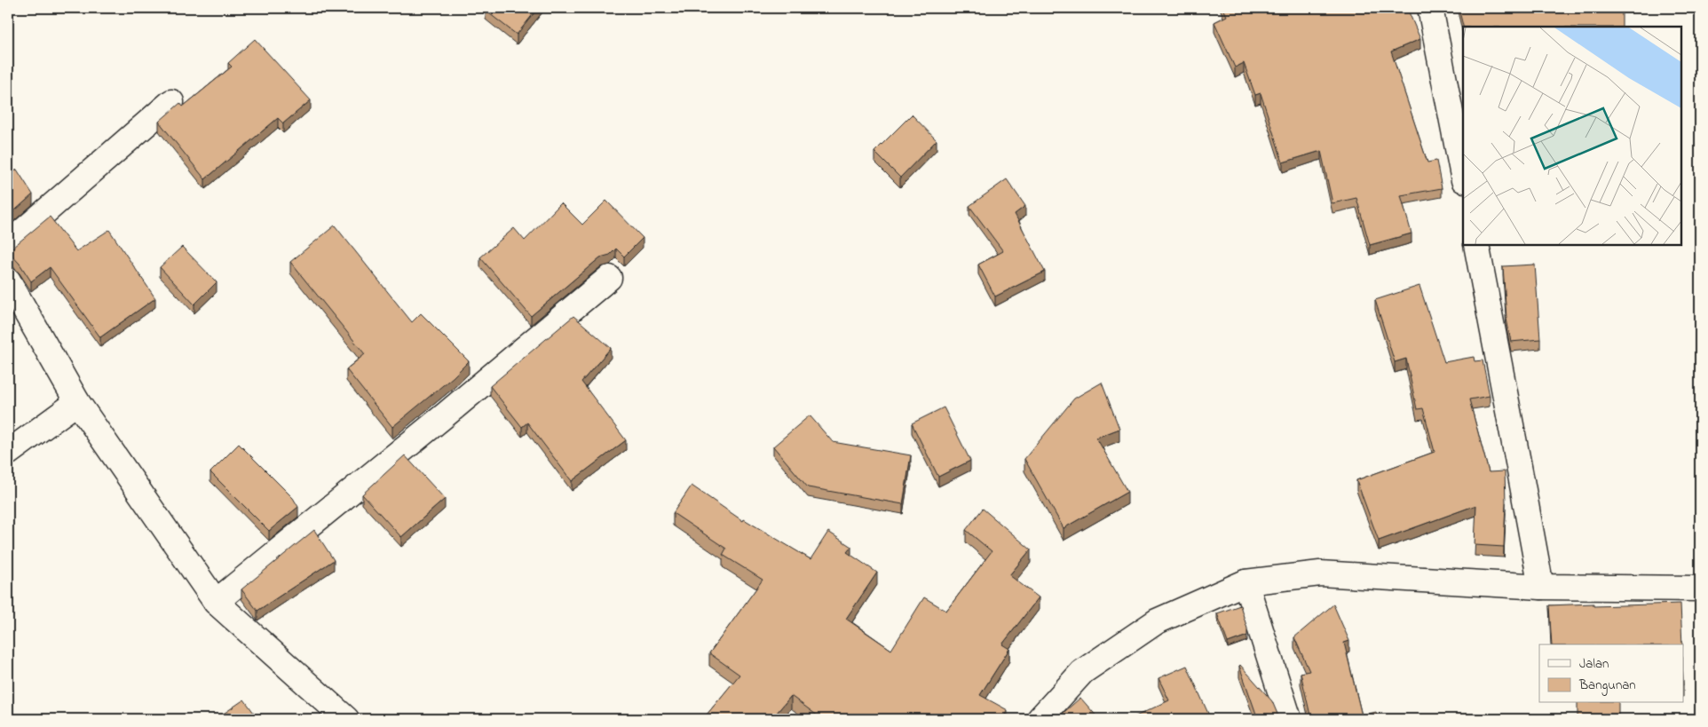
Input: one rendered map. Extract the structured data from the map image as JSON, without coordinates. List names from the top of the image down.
{
  "legend": ["Jalan", "Bangunan"]
}
